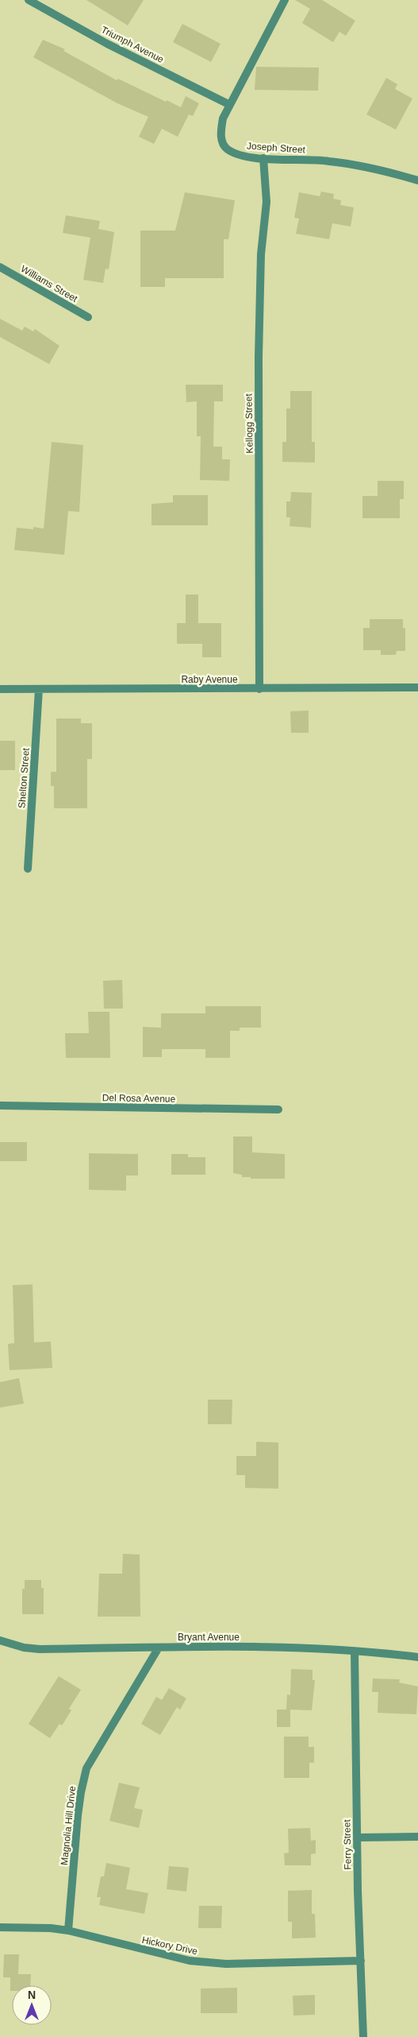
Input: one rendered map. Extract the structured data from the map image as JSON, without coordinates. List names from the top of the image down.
{
  "streets": {
    "street": [
      "Triumph Avenue",
      "Joseph Street",
      "Williams Street",
      "Kellogg Street",
      "Raby Avenue",
      "Shelton Street",
      "Del Rosa Avenue",
      "Bryant Avenue",
      "Magnolia Hill Drive",
      "Ferry Street",
      "Hickory Drive"
    ]
  },
  "crossings": [
    ["Triumph Avenue", "Joseph Street"],
    ["Joseph Street", "Kellogg Street"],
    ["Kellogg Street", "Raby Avenue"],
    ["Raby Avenue", "Shelton Street"],
    ["Bryant Avenue", "Magnolia Hill Drive"],
    ["Bryant Avenue", "Ferry Street"],
    ["Magnolia Hill Drive", "Hickory Drive"],
    ["Ferry Street", "Hickory Drive"]
  ],
  "north": "top"
}
